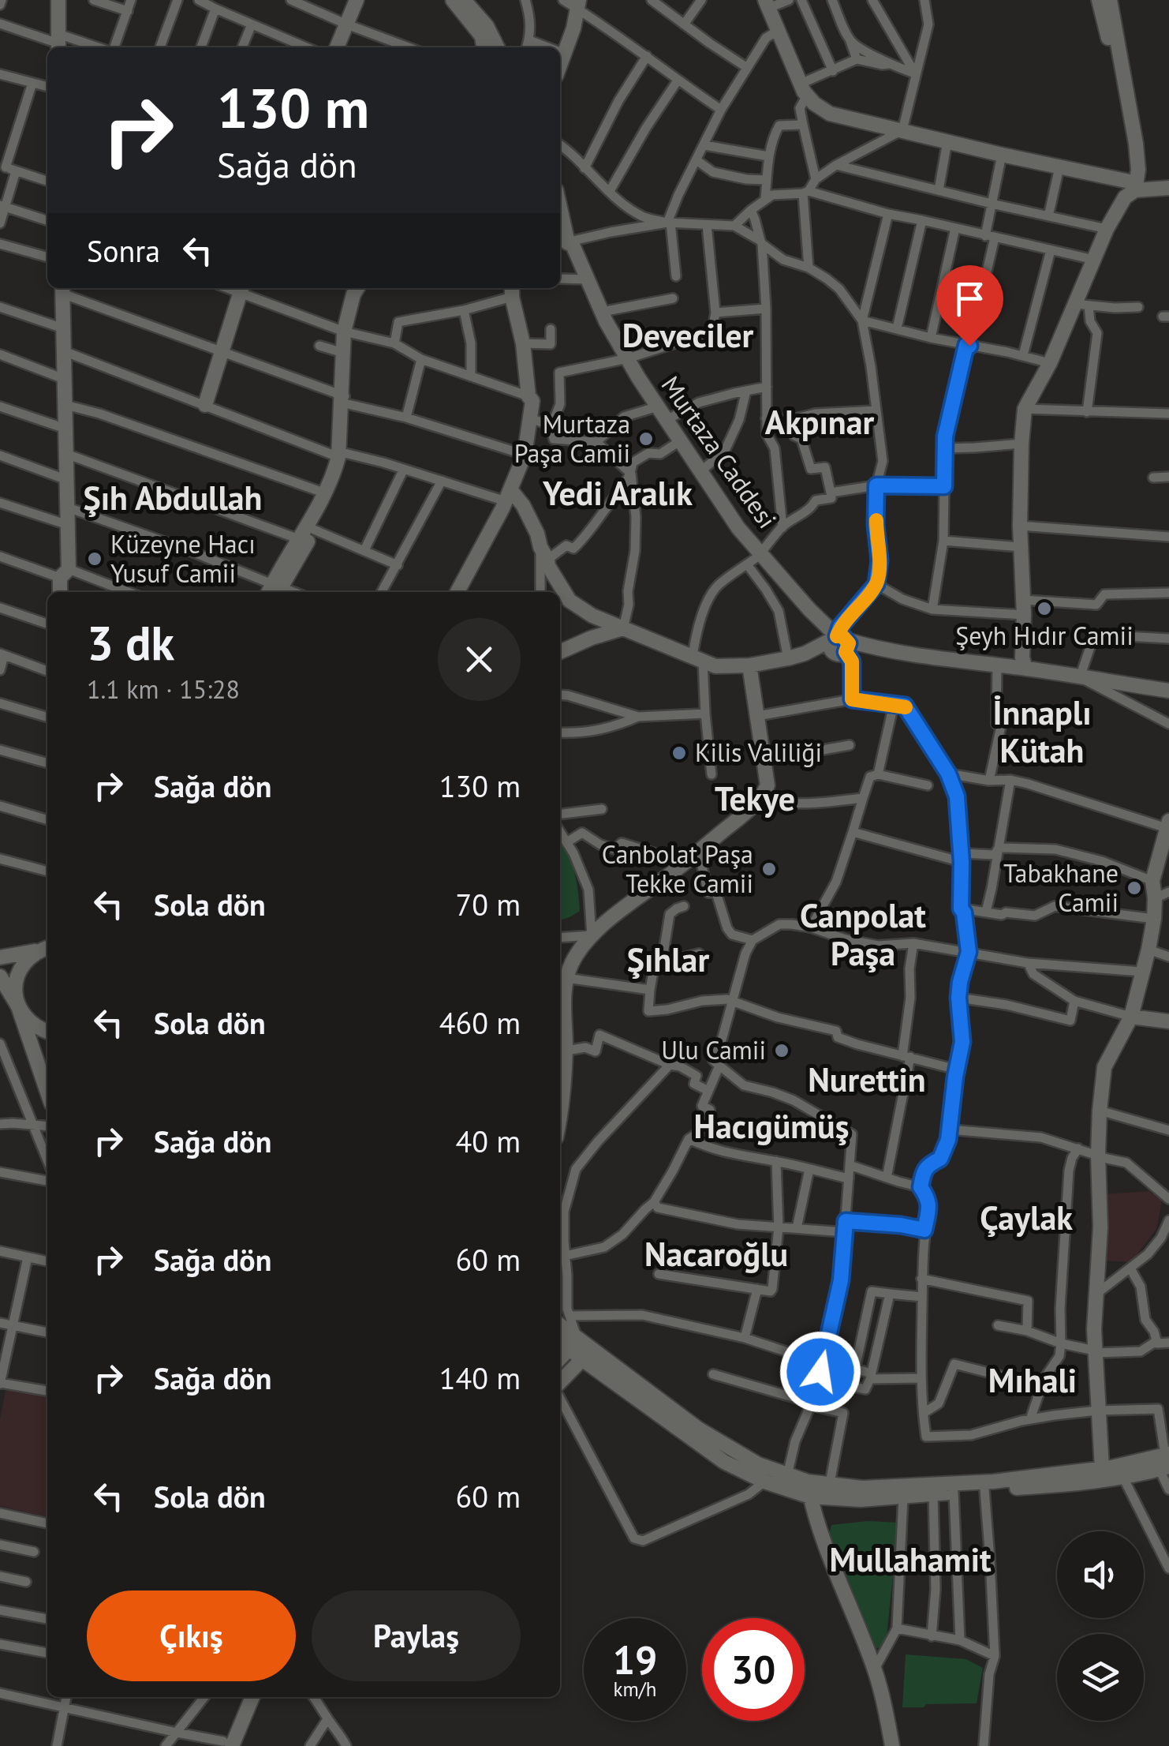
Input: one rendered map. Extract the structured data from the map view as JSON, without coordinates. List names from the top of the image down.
{
  "streets": {
    "street": ["Murtaza Caddesi"]
  },
  "districts": [
    "Deveciler",
    "Akpınar",
    "Yedi Aralık",
    "Şıh Abdullah",
    "İnnaplı Kütah",
    "Tekye",
    "Canpolat Paşa",
    "Şıhlar",
    "Nurettin",
    "Hacıgümüş",
    "Çaylak",
    "Nacaroğlu",
    "Mıhali",
    "Mullahamit"
  ],
  "places": [
    "Murtaza Paşa Camii",
    "Küzeyne Hacı Yusuf Camii",
    "Şeyh Hıdır Camii",
    "Kilis Valiliği",
    "Canbolat Paşa Tekke Camii",
    "Tabakhane Camii",
    "Ulu Camii"
  ],
  "page": {
    "turn": ["130 m", "Sağa dön"],
    "then": "Sonra",
    "heading": ["3 dk", "1.1 km · 15:28"],
    "list": [
      {
        "name": "Sağa dön",
        "value": "130 m"
      },
      {
        "name": "Sola dön",
        "value": "70 m"
      },
      {
        "name": "Sola dön",
        "value": "460 m"
      },
      {
        "name": "Sağa dön",
        "value": "40 m"
      },
      {
        "name": "Sağa dön",
        "value": "60 m"
      },
      {
        "name": "Sağa dön",
        "value": "140 m"
      },
      {
        "name": "Sola dön",
        "value": "60 m"
      }
    ],
    "buttons": ["Çıkış", "Paylaş"],
    "speed": "19 km/h",
    "limit": "30"
  }
}
